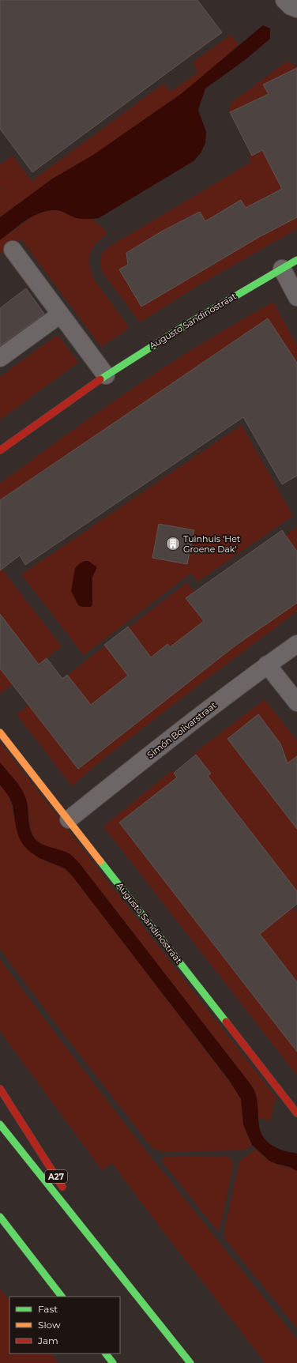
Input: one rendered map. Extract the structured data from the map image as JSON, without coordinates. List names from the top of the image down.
{
  "streets": {
    "main road": ["Augusto Sandinostraat", "A27"],
    "street": ["Simón Bolivarstraat"]
  },
  "crossings": [
    ["Augusto Sandinostraat", "Simón Bolivarstraat"]
  ],
  "places": {
    "building": ["Tuinhuis 'Het Groene Dak'"]
  },
  "legend": ["Fast", "Slow", "Jam"]
}
